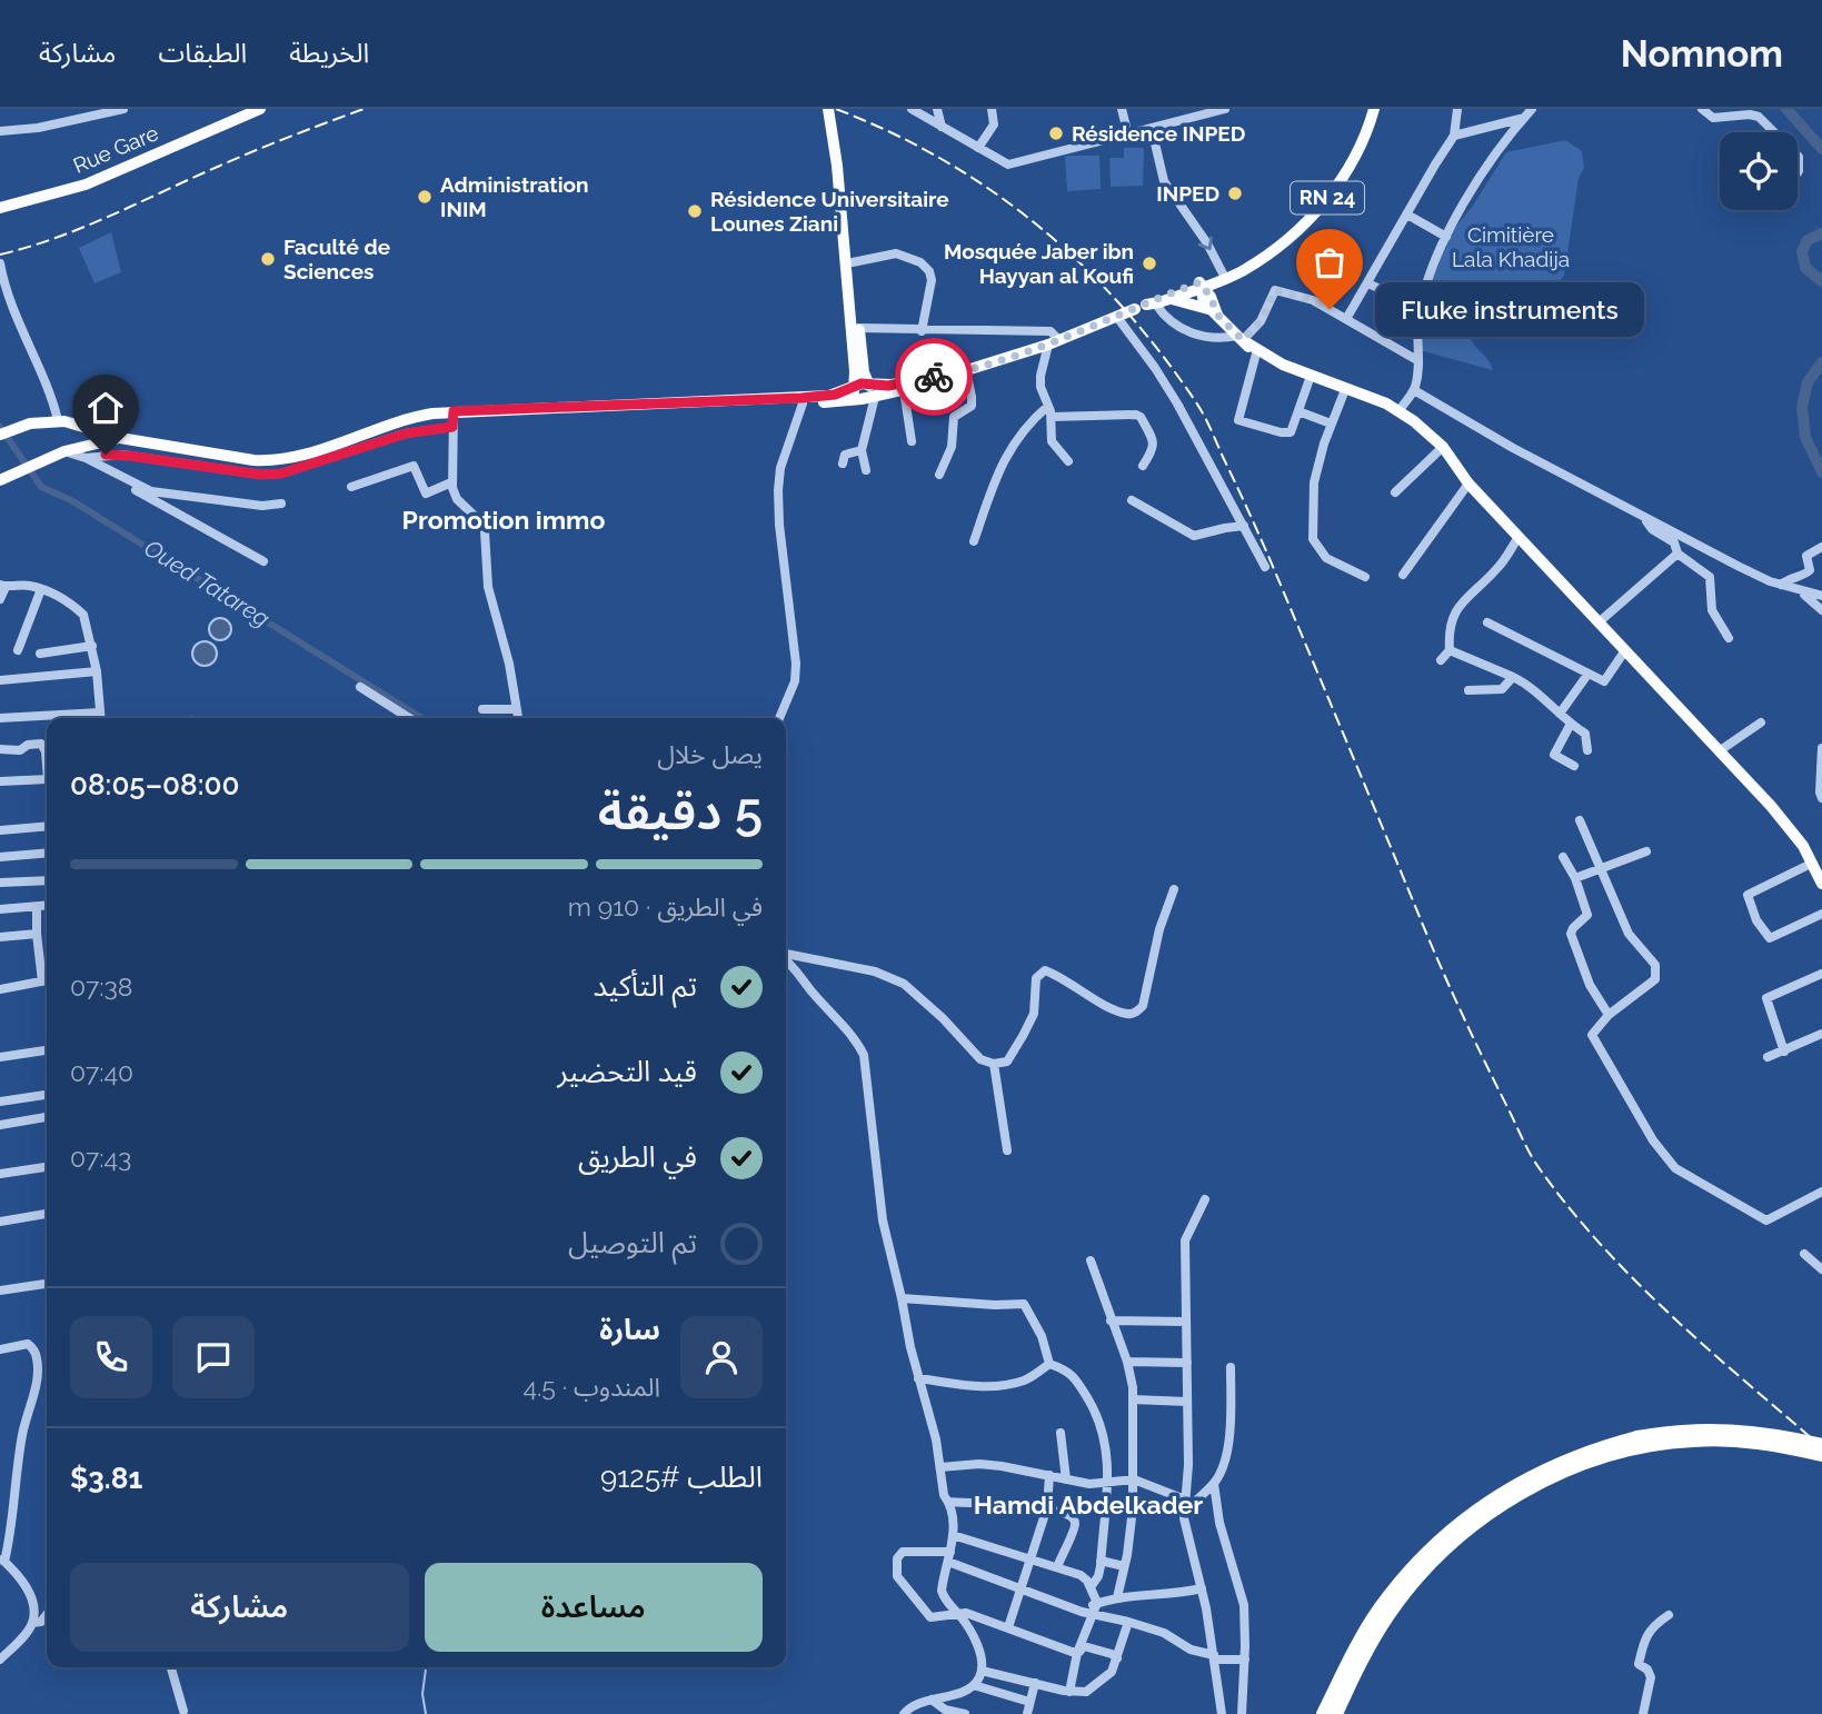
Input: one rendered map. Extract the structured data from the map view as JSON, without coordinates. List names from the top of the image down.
{
  "streets": {
    "main road": ["Rue Gare", "RN 24"]
  },
  "districts": ["Promotion immo", "Hamdi Abdelkader"],
  "water": ["Oued Tatareg"],
  "parks": ["Cimitière Lala Khadija"],
  "places": [
    "Résidence INPED",
    "INPED",
    "Administration INIM",
    "Résidence Universitaire Lounes Ziani",
    "Faculté de Sciences",
    "Mosquée Jaber ibn Hayyan al Koufi",
    "Fluke instruments"
  ],
  "page": {
    "header": "Nomnom",
    "nav": ["الخريطة", "الطبقات", "مشاركة"],
    "bubble": "Fluke instruments",
    "heading": ["5 دقيقة", "يصل خلال", "08:00–08:05"],
    "panel": [
      "سارة",
      "المندوب · 4.5",
      "الطلب #9125",
      "$3.81"
    ],
    "bar": "في الطريق · 910 m",
    "list": [
      ["تم التأكيد", "07:38"],
      ["قيد التحضير", "07:40"],
      ["في الطريق", "07:43"],
      "تم التوصيل"
    ],
    "buttons": ["مساعدة", "مشاركة"]
  }
}
